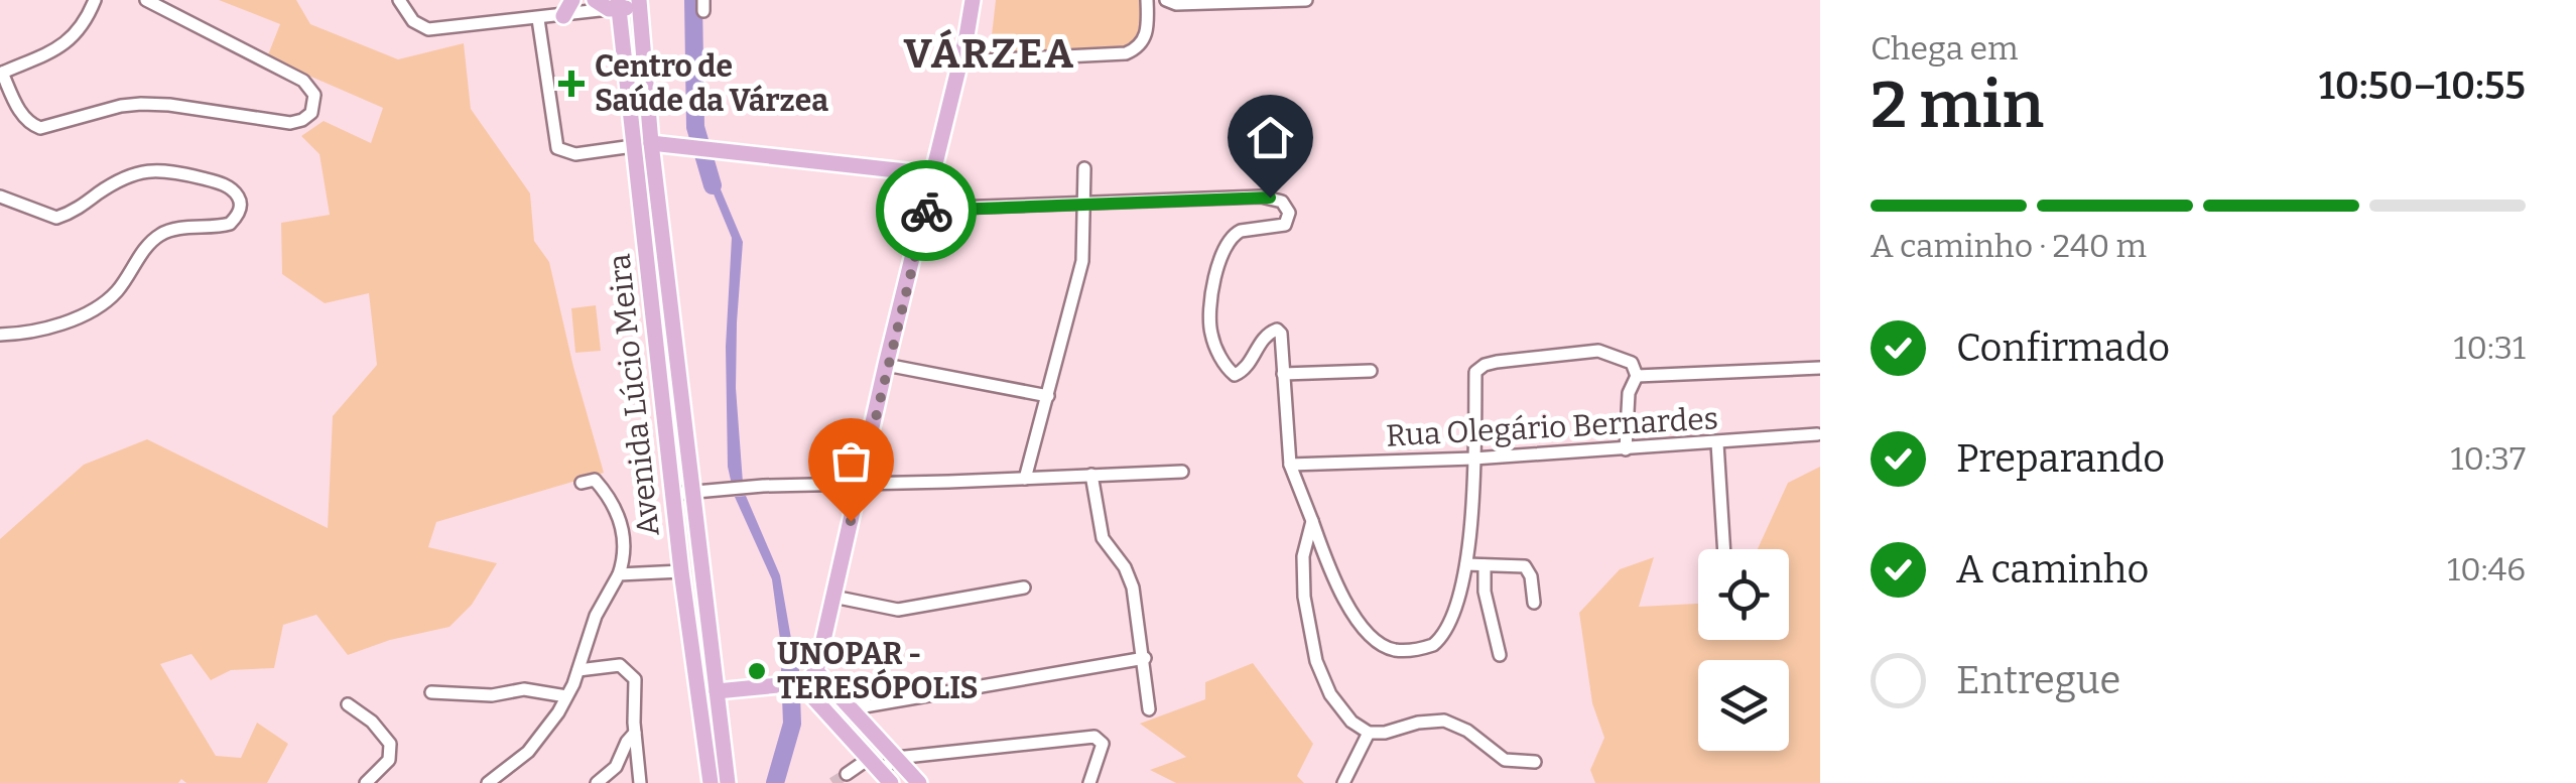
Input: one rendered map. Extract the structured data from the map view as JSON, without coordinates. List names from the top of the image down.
{
  "streets": {
    "main road": ["Avenida Lúcio Meira"],
    "street": ["Rua Olegário Bernardes"]
  },
  "districts": ["VÁRZEA"],
  "places": {
    "health": ["Centro de Saúde da Várzea"],
    "other": ["UNOPAR - TERESÓPOLIS"]
  },
  "page": {
    "heading": ["2 min", "Chega em", "10:50–10:55"],
    "bar": "A caminho · 240 m",
    "list": [
      ["Confirmado", "10:31"],
      ["Preparando", "10:37"],
      ["A caminho", "10:46"],
      "Entregue"
    ]
  }
}
